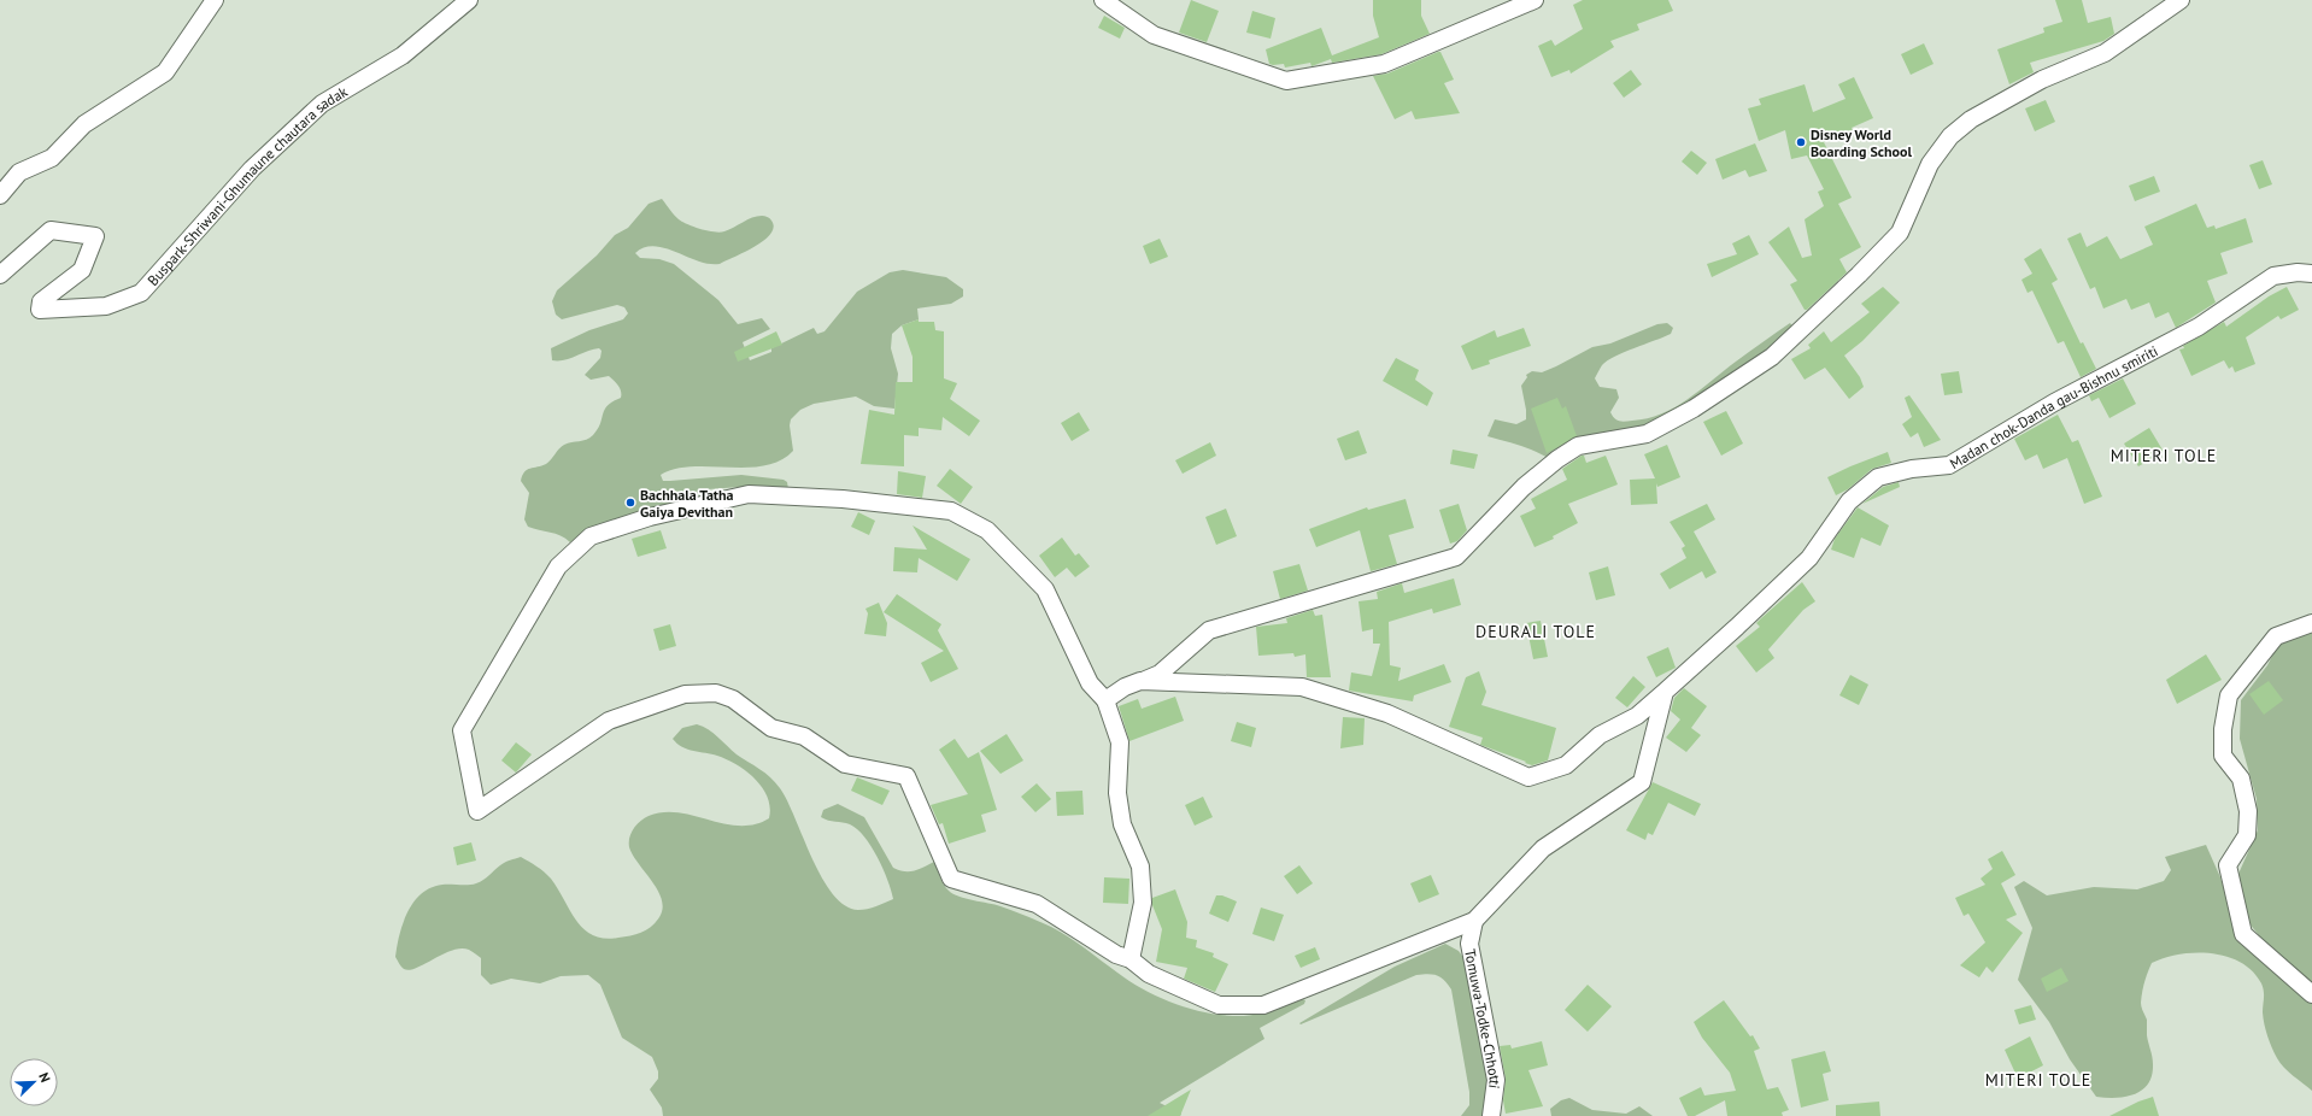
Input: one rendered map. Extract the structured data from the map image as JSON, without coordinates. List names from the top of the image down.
{
  "streets": {
    "street": ["Buspark-Shriwani-Ghumaune chautara sadak", "Madan chok-Danda gau-Bishnu smiriti", "Tomuwa-Todke-Chhotti"]
  },
  "districts": ["MITERI TOLE", "DEURALI TOLE", "MITERI TOLE"],
  "places": ["Disney World Boarding School", "Bachhala Tatha Gaiya Devithan"],
  "north": "top right"
}
